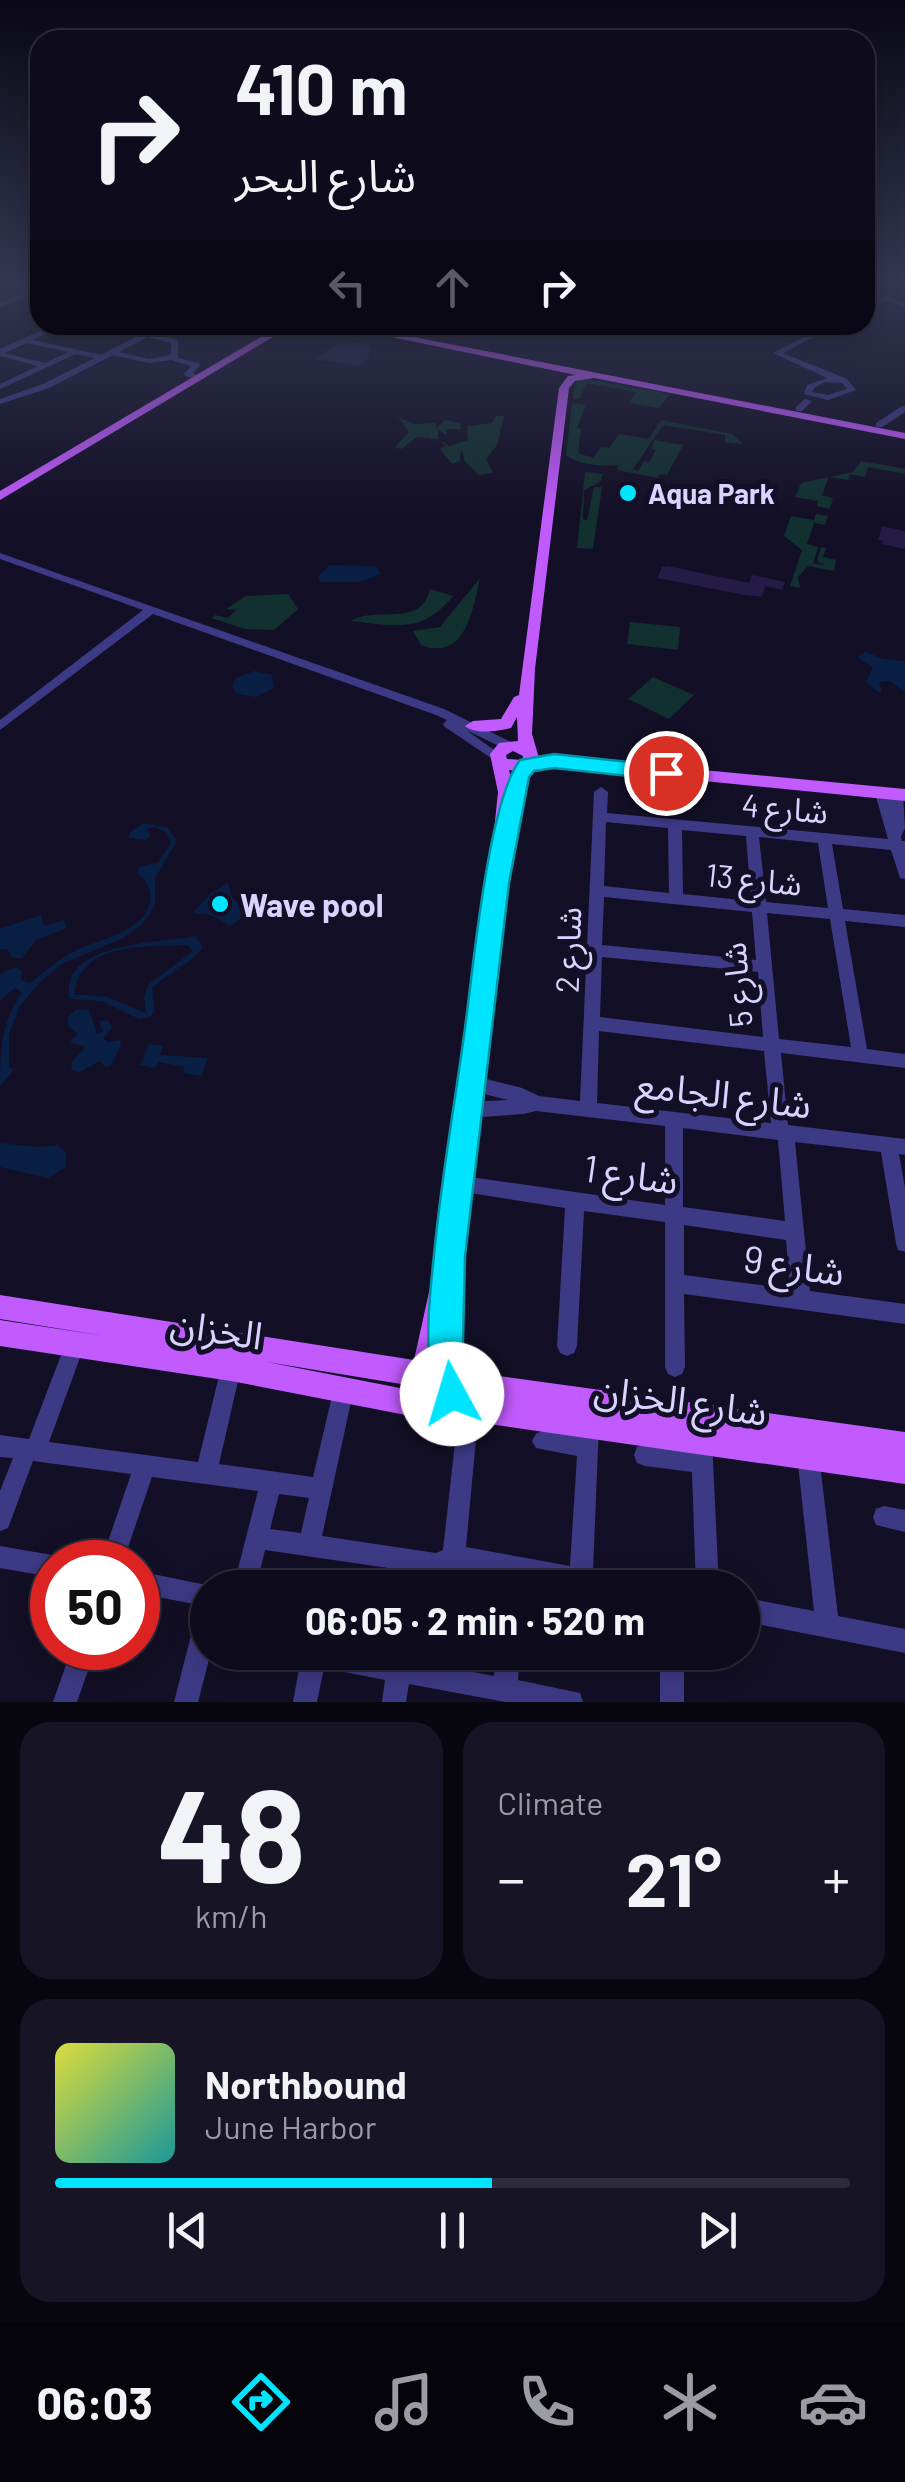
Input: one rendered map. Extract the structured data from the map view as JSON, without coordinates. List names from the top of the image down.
{
  "streets": {
    "main road": ["الخزان", "شارع الخزان"],
    "street": [
      "شارع 4",
      "شارع 13",
      "شارع 2",
      "شارع 5",
      "شارع الجامع",
      "شارع 1",
      "شارع 9"
    ]
  },
  "crossings": [
    ["شارع 4", "شارع 2"],
    ["شارع 4", "شارع 5"],
    ["شارع 13", "شارع 2"],
    ["شارع 13", "شارع 5"],
    ["شارع 2", "شارع الجامع"],
    ["شارع 5", "شارع الجامع"],
    ["شارع 5", "شارع 1"],
    ["شارع 5", "شارع 9"],
    ["الخزان", "شارع الخزان"]
  ],
  "places": ["Aqua Park", "Wave pool"],
  "page": {
    "turn": ["410 m", "شارع البحر"],
    "limit": "50",
    "trip": "06:05 · 2 min · 520 m",
    "tile": [
      ["48", "km/h"],
      "Climate"
    ],
    "heat": ["−", "21°", "+"],
    "song": ["Northbound", "June Harbor"],
    "tabs": "06:03"
  }
}
